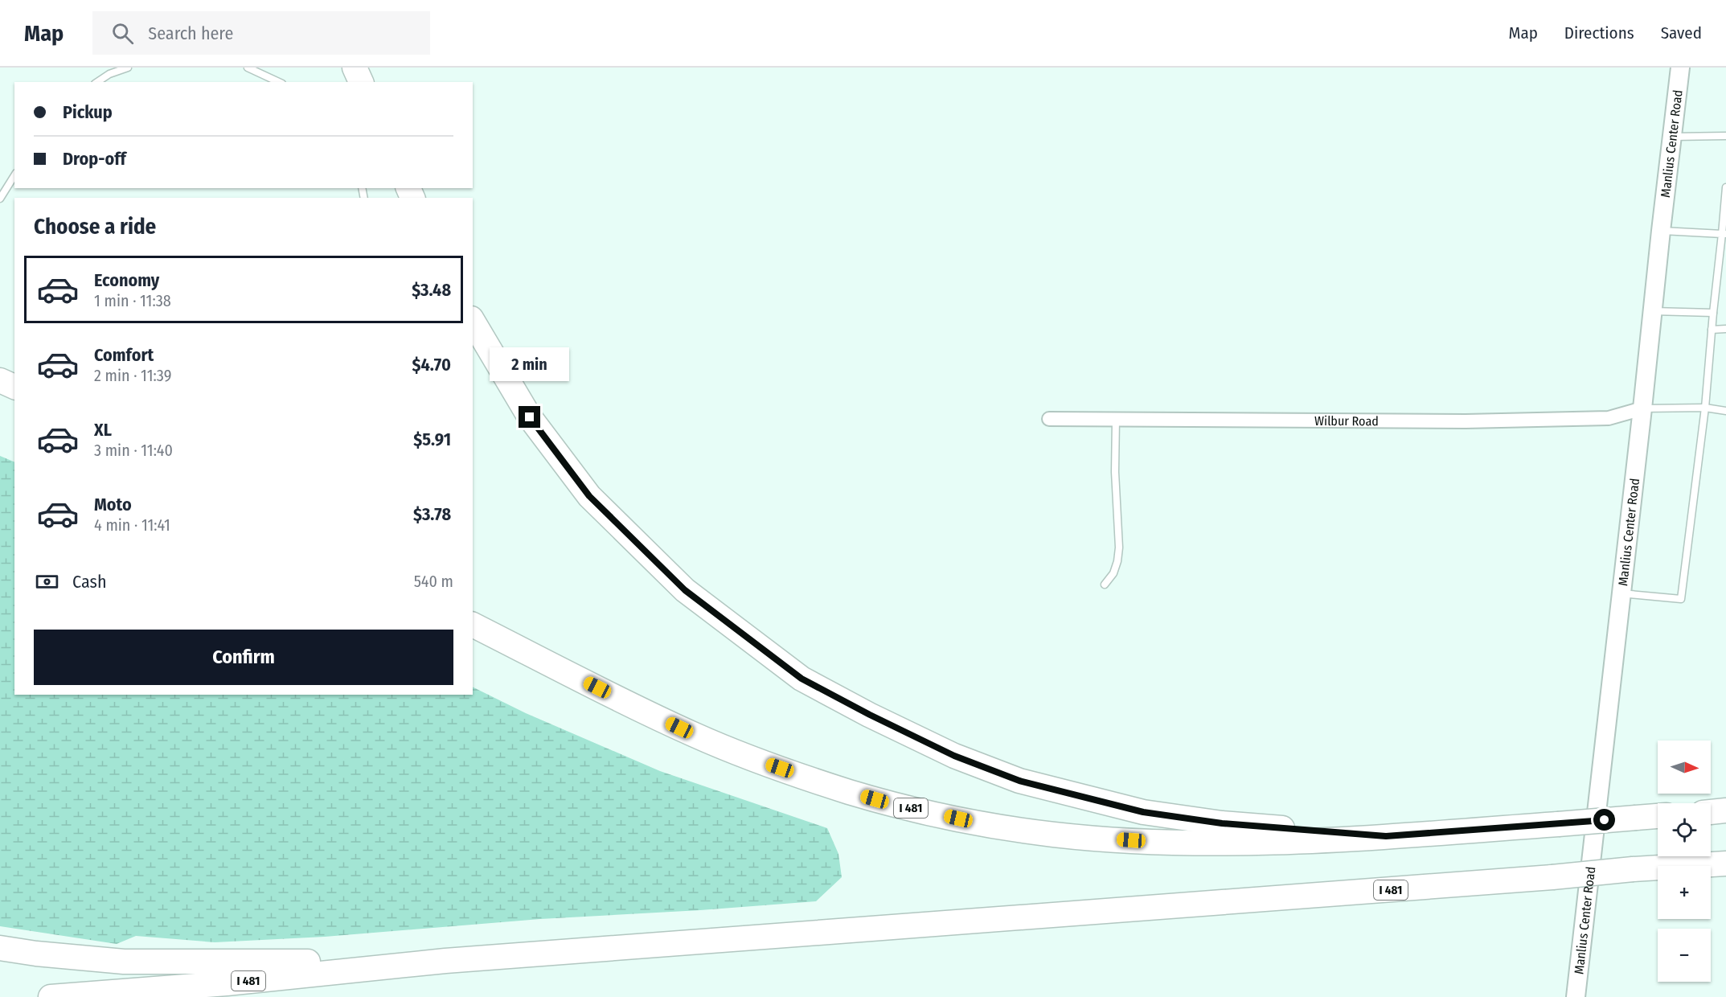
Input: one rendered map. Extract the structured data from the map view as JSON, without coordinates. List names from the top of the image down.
{
  "streets": {
    "highway": ["I 481"],
    "main road": ["Manlius Center Road"],
    "street": ["Wilbur Road"]
  },
  "crossings": [
    ["Manlius Center Road", "Wilbur Road"]
  ],
  "north": "right",
  "page": {
    "header": "Map",
    "search": "Search here",
    "nav": ["Map", "Directions", "Saved"],
    "banner": ["Pickup", "Drop-off"],
    "heading": "Choose a ride",
    "list": [
      {
        "name": "Economy",
        "note": "1 min · 11:38",
        "value": "$3.48"
      },
      {
        "name": "Comfort",
        "note": "2 min · 11:39",
        "value": "$4.70"
      },
      {
        "name": "XL",
        "note": "3 min · 11:40",
        "value": "$5.91"
      },
      {
        "name": "Moto",
        "note": "4 min · 11:41",
        "value": "$3.78"
      }
    ],
    "bubble": "2 min",
    "pay": ["Cash", "540 m"],
    "buttons": "Confirm",
    "map_buttons": ["+", "−"]
  }
}
